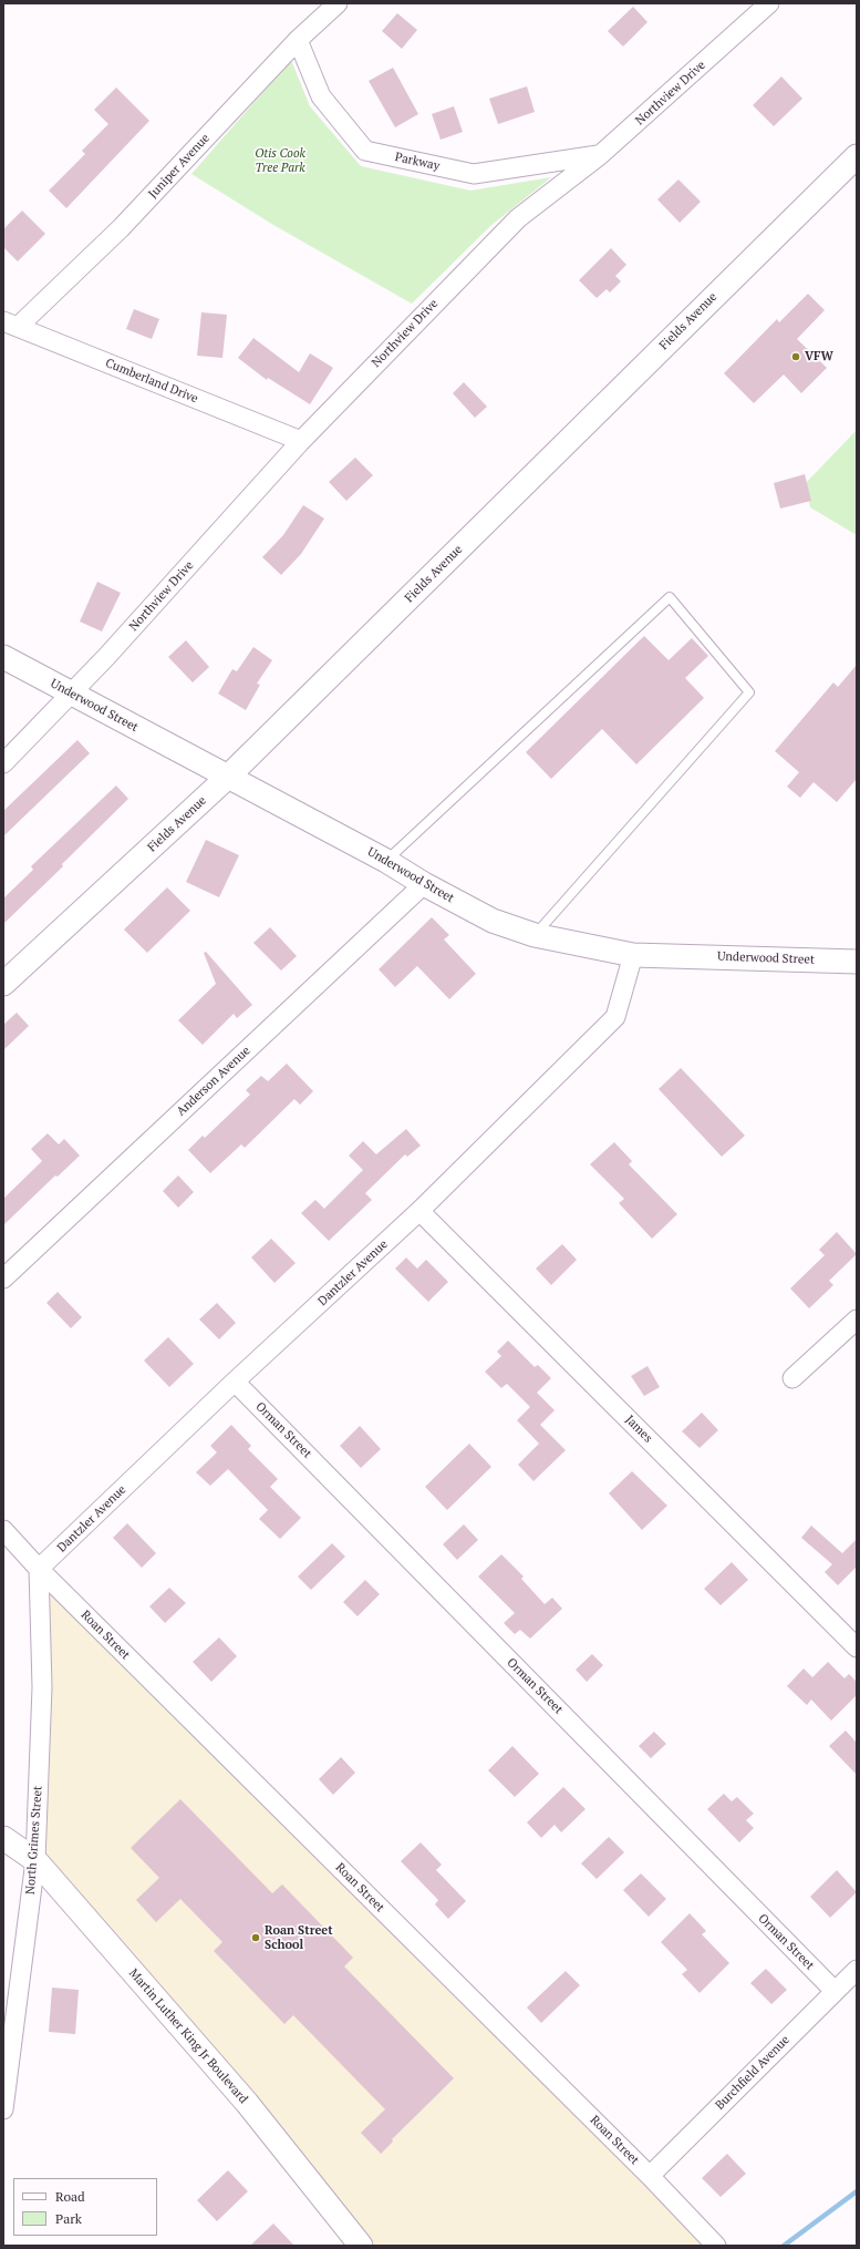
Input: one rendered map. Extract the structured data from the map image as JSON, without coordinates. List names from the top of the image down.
{
  "streets": {
    "street": [
      "Northview Drive",
      "Parkway",
      "Juniper Avenue",
      "Fields Avenue",
      "Cumberland Drive",
      "Underwood Street",
      "Anderson Avenue",
      "Dantzler Avenue",
      "James",
      "Orman Street",
      "Roan Street",
      "North Grimes Street",
      "Martin Luther King Jr Boulevard",
      "Burchfield Avenue"
    ]
  },
  "crossings": [
    ["Northview Drive", "Parkway"],
    ["Northview Drive", "Cumberland Drive"],
    ["Northview Drive", "Underwood Street"],
    ["Parkway", "Juniper Avenue"],
    ["Juniper Avenue", "Cumberland Drive"],
    ["Fields Avenue", "Underwood Street"],
    ["Underwood Street", "Anderson Avenue"],
    ["Underwood Street", "Dantzler Avenue"],
    ["Dantzler Avenue", "James"],
    ["Dantzler Avenue", "Orman Street"],
    ["Dantzler Avenue", "Roan Street"],
    ["Dantzler Avenue", "North Grimes Street"],
    ["Orman Street", "Burchfield Avenue"],
    ["Roan Street", "North Grimes Street"],
    ["Roan Street", "Burchfield Avenue"],
    ["North Grimes Street", "Martin Luther King Jr Boulevard"]
  ],
  "parks": ["Otis Cook Tree Park"],
  "places": ["VFW", "Roan Street School"],
  "legend": ["Road", "Park"]
}
